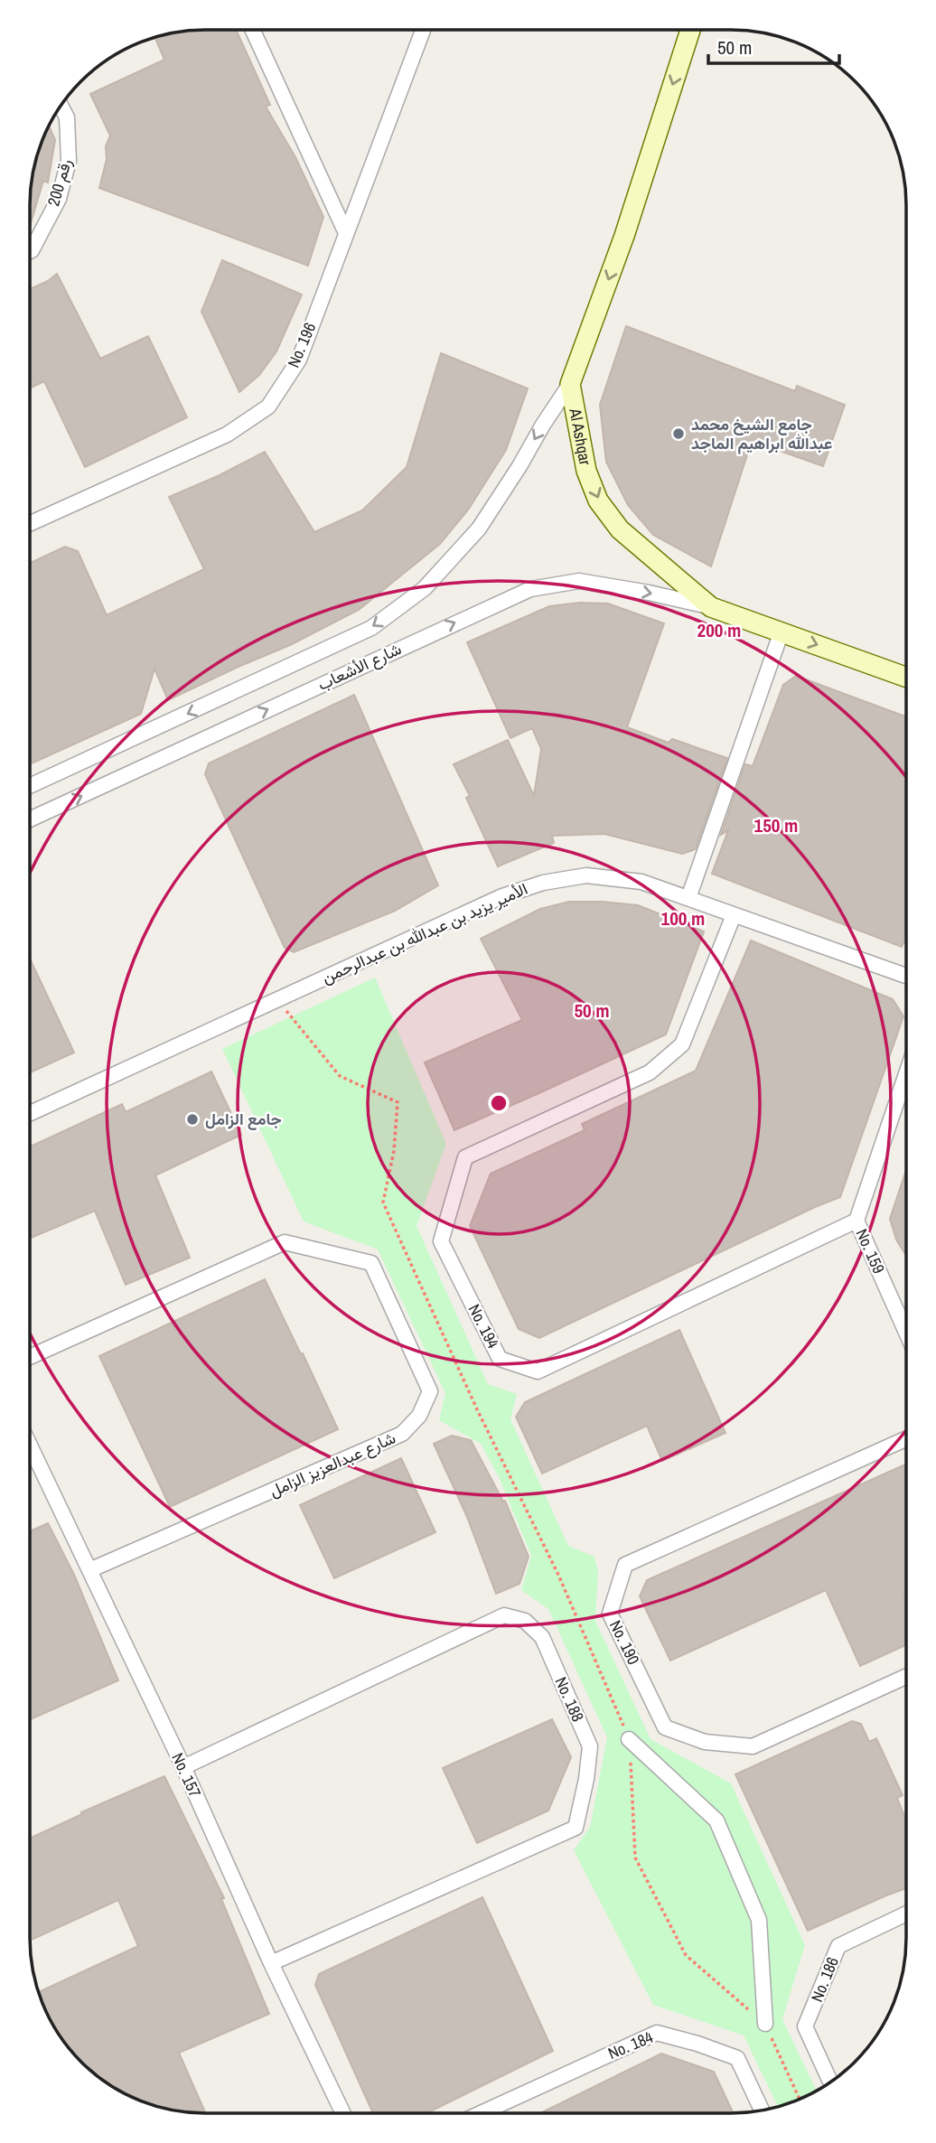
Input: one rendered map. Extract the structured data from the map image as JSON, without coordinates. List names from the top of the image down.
{
  "streets": {
    "street": [
      "رقم 200",
      "No. 196",
      "Al Ashqar",
      "شارع الأشعاب",
      "الأمير يزيد بن عبدالله بن عبدالرحمن",
      "No. 159",
      "No. 194",
      "شارع عبدالعزيز الزامل",
      "No. 190",
      "No. 188",
      "No. 157",
      "No. 186",
      "No. 184"
    ]
  },
  "crossings": [
    ["Al Ashqar", "شارع الأشعاب"],
    ["الأمير يزيد بن عبدالله بن عبدالرحمن", "No. 194"],
    ["No. 159", "No. 194"],
    ["شارع عبدالعزيز الزامل", "No. 157"],
    ["No. 188", "No. 157"]
  ],
  "one_way": ["Al Ashqar"],
  "places": ["جامع الشيخ محمد عبدالله ابراهيم الماجد", "جامع الزامل"],
  "scale_bar": "50 m",
  "rings": [
    "200 m",
    "150 m",
    "100 m",
    "50 m"
  ]
}
